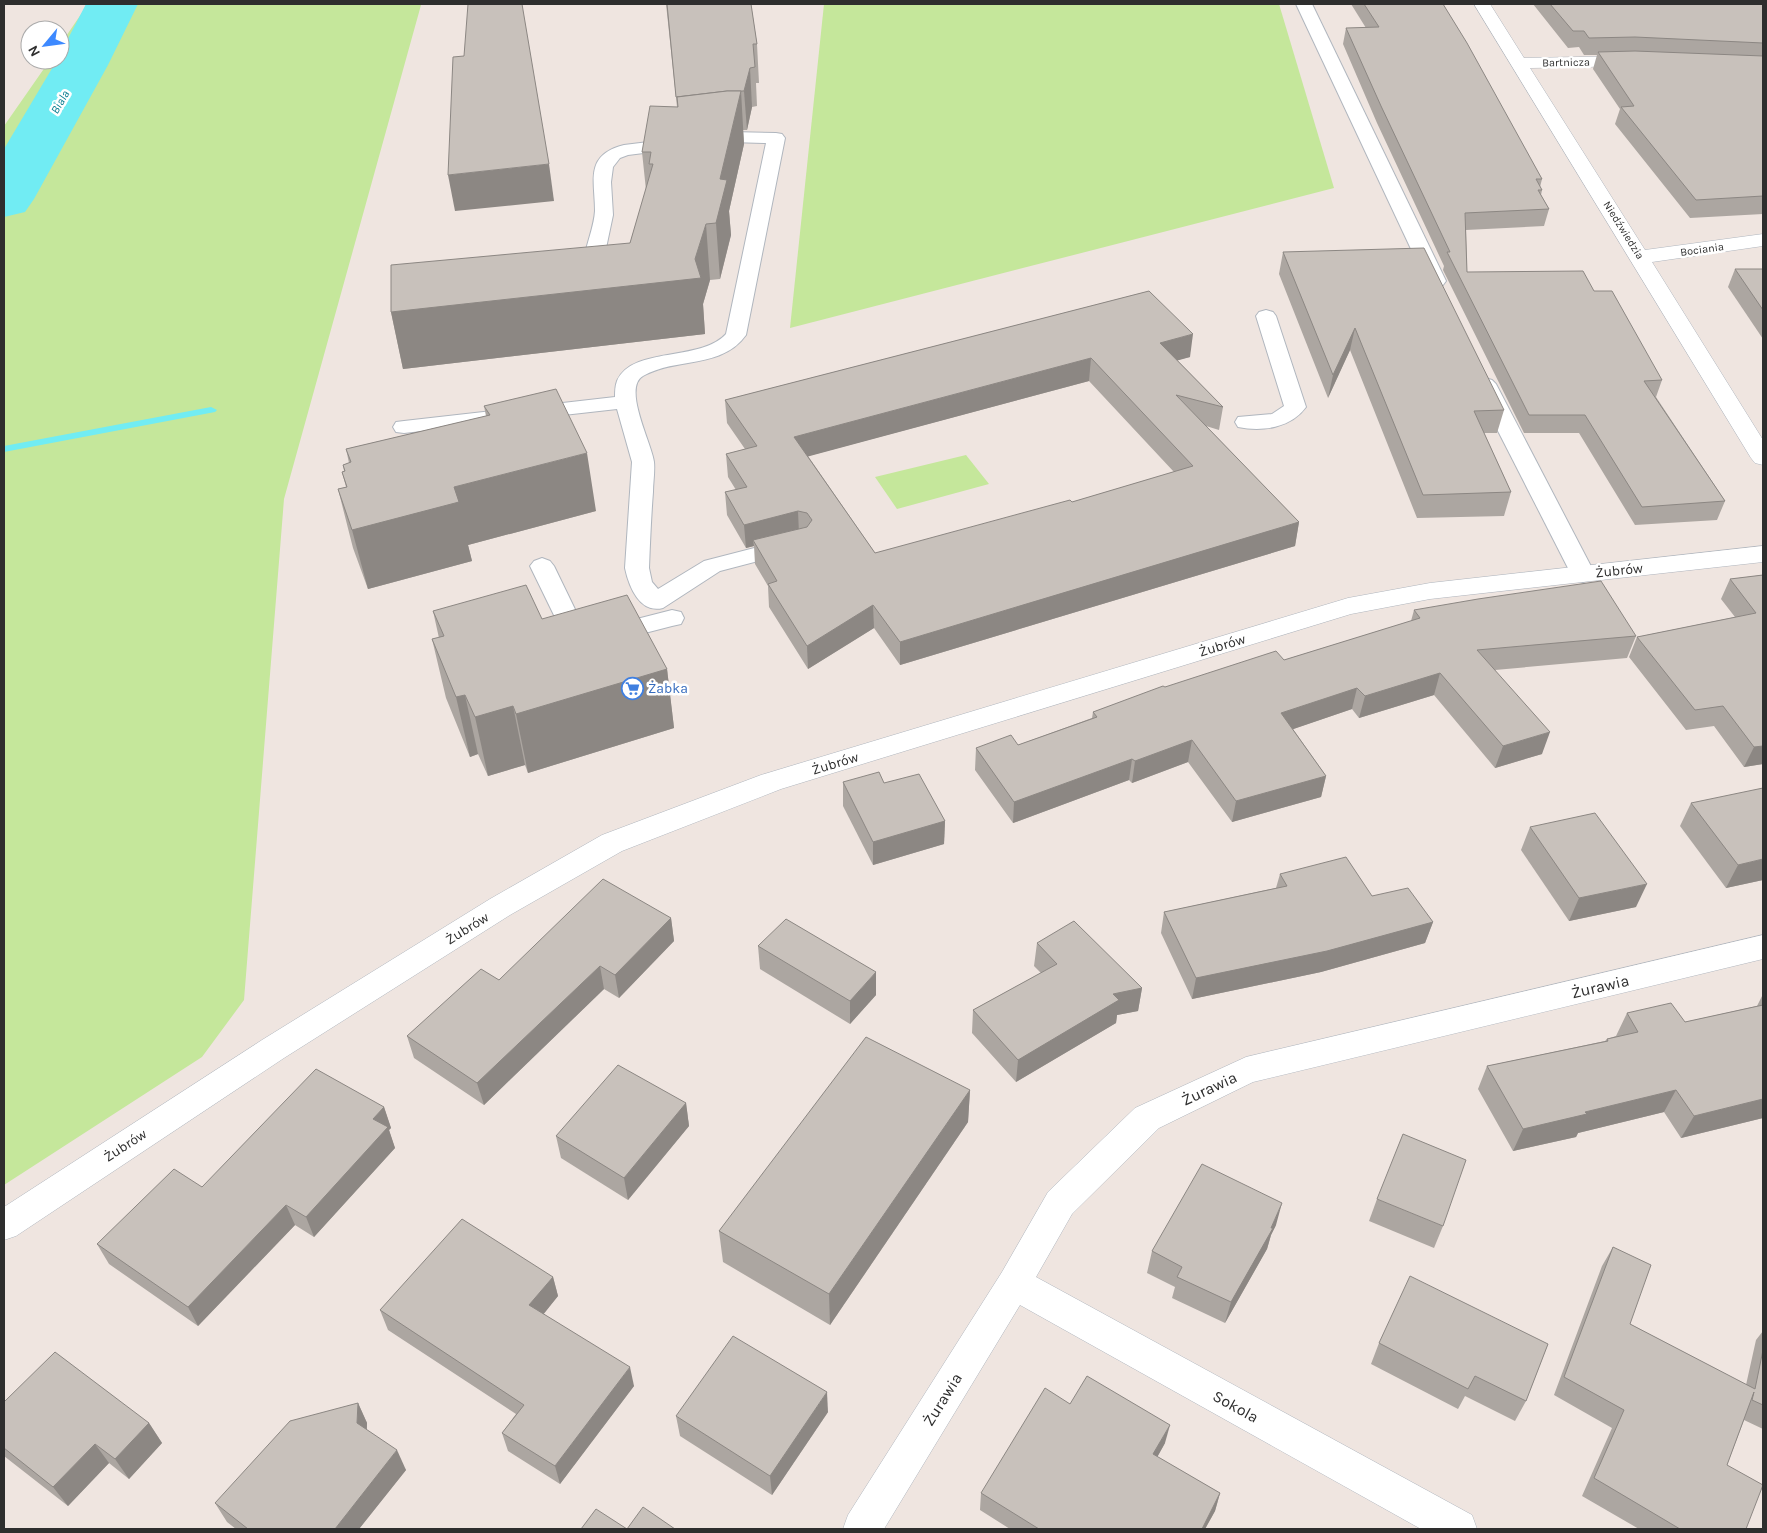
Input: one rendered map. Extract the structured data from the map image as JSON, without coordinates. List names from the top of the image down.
{
  "streets": {
    "street": [
      "Bartnicza",
      "Niedźwiedzia",
      "Bociania",
      "Żubrów",
      "Żurawia",
      "Sokola"
    ]
  },
  "crossings": [
    ["Bartnicza", "Niedźwiedzia"],
    ["Niedźwiedzia", "Bociania"],
    ["Żurawia", "Sokola"]
  ],
  "water": ["Biala"],
  "places": {
    "supermarket": ["Żabka"]
  },
  "north": "bottom left"
}
